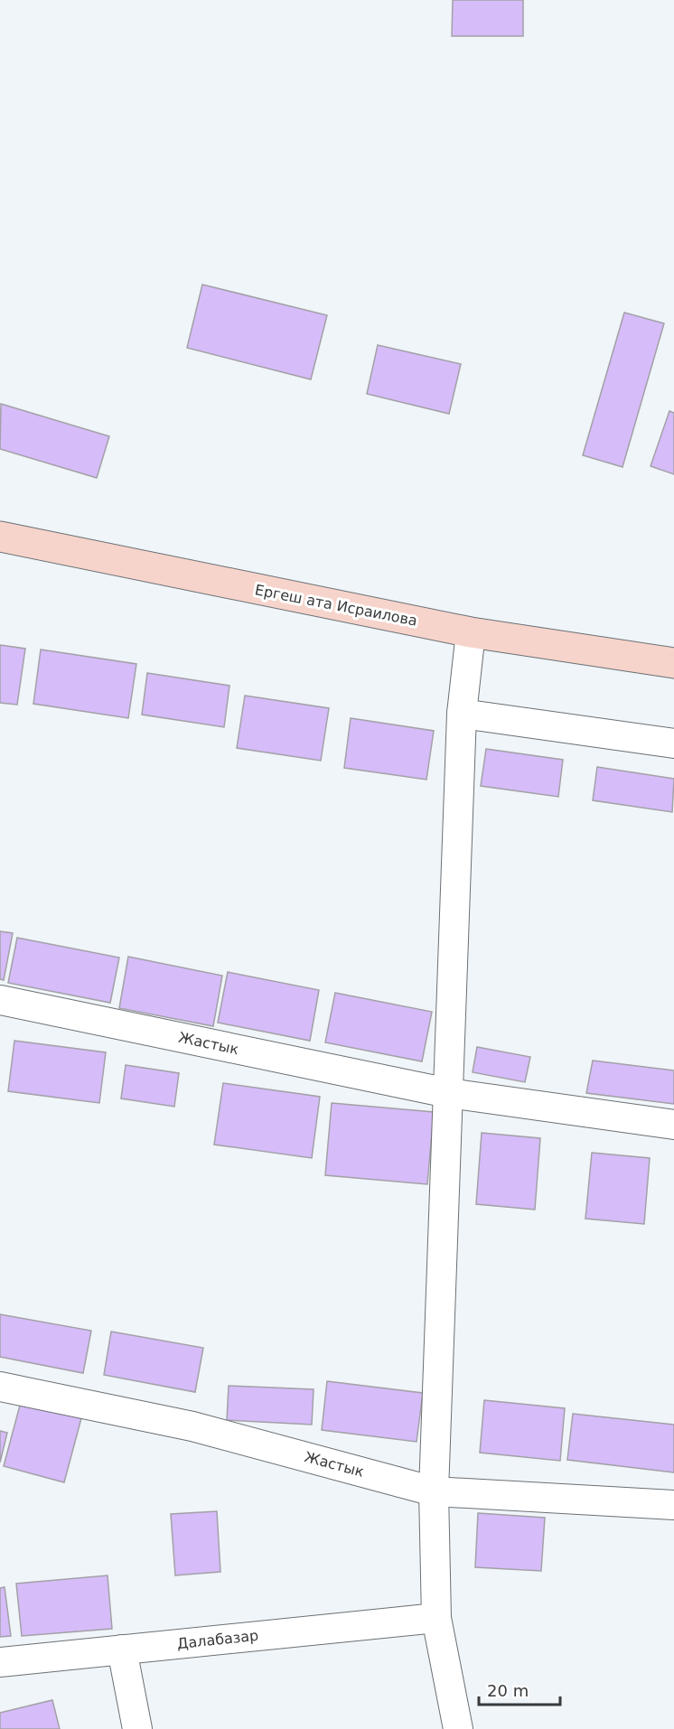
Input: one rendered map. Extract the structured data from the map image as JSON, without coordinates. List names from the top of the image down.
{
  "streets": {
    "main road": ["Ергеш ата Исраилова"],
    "street": ["Жастык", "Далабазар"]
  },
  "scale_bar": "20 m"
}
